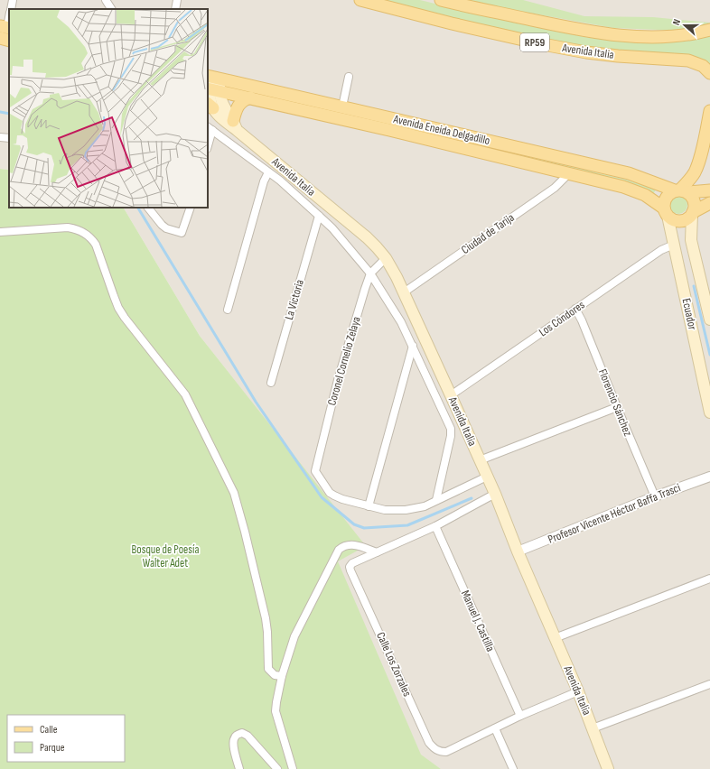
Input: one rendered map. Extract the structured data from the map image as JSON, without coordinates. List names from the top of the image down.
{
  "streets": {
    "main road": [
      "RP59",
      "Avenida Italia",
      "Avenida Eneida Delgadillo",
      "Ecuador"
    ],
    "street": [
      "Ciudad de Tarija",
      "La Victoria",
      "Los Cóndores",
      "Coronel Cornelio Zelaya",
      "Florencio Sánchez",
      "Profesor Vicente Héctor Baffa Trasci",
      "Manuel J. Castilla",
      "Calle Los Zorzales"
    ]
  },
  "crossings": [
    ["Avenida Italia", "Avenida Eneida Delgadillo"],
    ["Avenida Italia", "Ciudad de Tarija"],
    ["Avenida Italia", "Los Cóndores"],
    ["Avenida Italia", "Coronel Cornelio Zelaya"],
    ["Avenida Italia", "Profesor Vicente Héctor Baffa Trasci"],
    ["Avenida Eneida Delgadillo", "Ciudad de Tarija"],
    ["Avenida Eneida Delgadillo", "Ecuador"],
    ["Ecuador", "Los Cóndores"],
    ["Los Cóndores", "Florencio Sánchez"],
    ["Florencio Sánchez", "Profesor Vicente Héctor Baffa Trasci"]
  ],
  "parks": ["Bosque de Poesía Walter Adet"],
  "legend": ["Calle", "Parque"],
  "north": "left"
}
